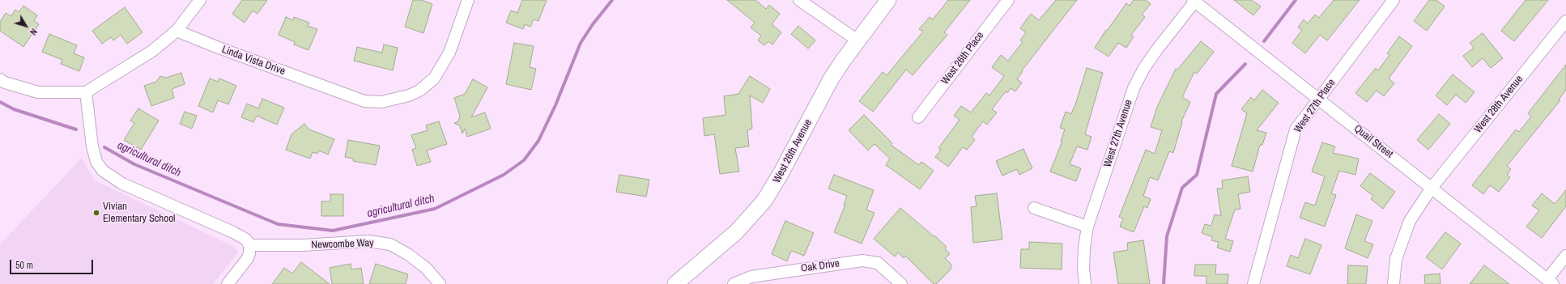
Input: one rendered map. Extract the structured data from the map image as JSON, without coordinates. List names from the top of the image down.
{
  "streets": {
    "street": [
      "West 26th Place",
      "Linda Vista Drive",
      "West 28th Avenue",
      "West 27th Place",
      "West 27th Avenue",
      "Quail Street",
      "West 26th Avenue",
      "Newcombe Way",
      "Oak Drive"
    ]
  },
  "crossings": [
    ["West 28th Avenue", "Quail Street"],
    ["West 27th Place", "Quail Street"],
    ["West 27th Avenue", "Quail Street"]
  ],
  "water": ["agricultural ditch"],
  "places": ["Vivian Elementary School"],
  "scale_bar": "50 m",
  "north": "bottom right"
}
